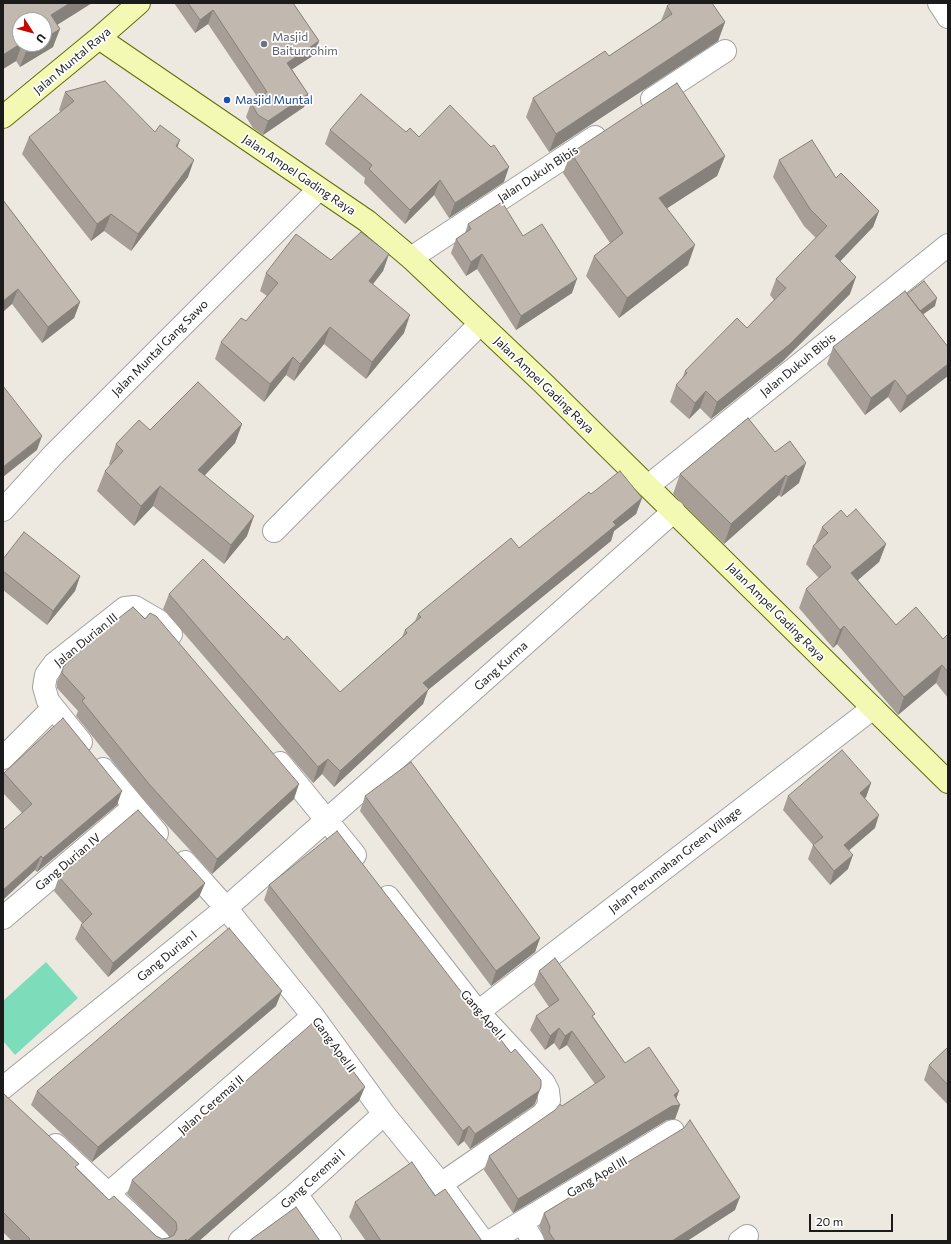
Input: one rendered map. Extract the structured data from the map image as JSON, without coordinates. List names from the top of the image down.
{
  "streets": {
    "main road": ["Jalan Muntal Raya", "Jalan Ampel Gading Raya"],
    "street": [
      "Jalan Dukuh Bibis",
      "Jalan Muntal Gang Sawo",
      "Jalan Durian III",
      "Gang Kurma",
      "Jalan Perumahan Green Village",
      "Gang Durian IV",
      "Gang Durian I",
      "Gang Apel I",
      "Gang Apel II",
      "Jalan Ceremai II",
      "Gang Apel III",
      "Gang Ceremai I"
    ]
  },
  "crossings": [
    ["Jalan Muntal Raya", "Jalan Ampel Gading Raya"],
    ["Jalan Dukuh Bibis", "Jalan Ampel Gading Raya"],
    ["Jalan Ampel Gading Raya", "Jalan Muntal Gang Sawo"],
    ["Jalan Ampel Gading Raya", "Gang Kurma"],
    ["Jalan Ampel Gading Raya", "Jalan Perumahan Green Village"],
    ["Jalan Durian III", "Gang Durian IV"],
    ["Jalan Durian III", "Gang Durian I"],
    ["Jalan Durian III", "Gang Apel II"],
    ["Gang Kurma", "Gang Durian I"],
    ["Gang Kurma", "Gang Apel I"],
    ["Jalan Perumahan Green Village", "Gang Apel I"],
    ["Gang Durian I", "Gang Apel I"],
    ["Gang Durian I", "Gang Apel II"],
    ["Gang Apel I", "Gang Apel II"],
    ["Gang Apel II", "Jalan Ceremai II"],
    ["Gang Apel II", "Gang Ceremai I"]
  ],
  "places": ["Masjid Baiturrohim", "Masjid Muntal"],
  "scale_bar": "20 m",
  "north": "bottom right"
}
